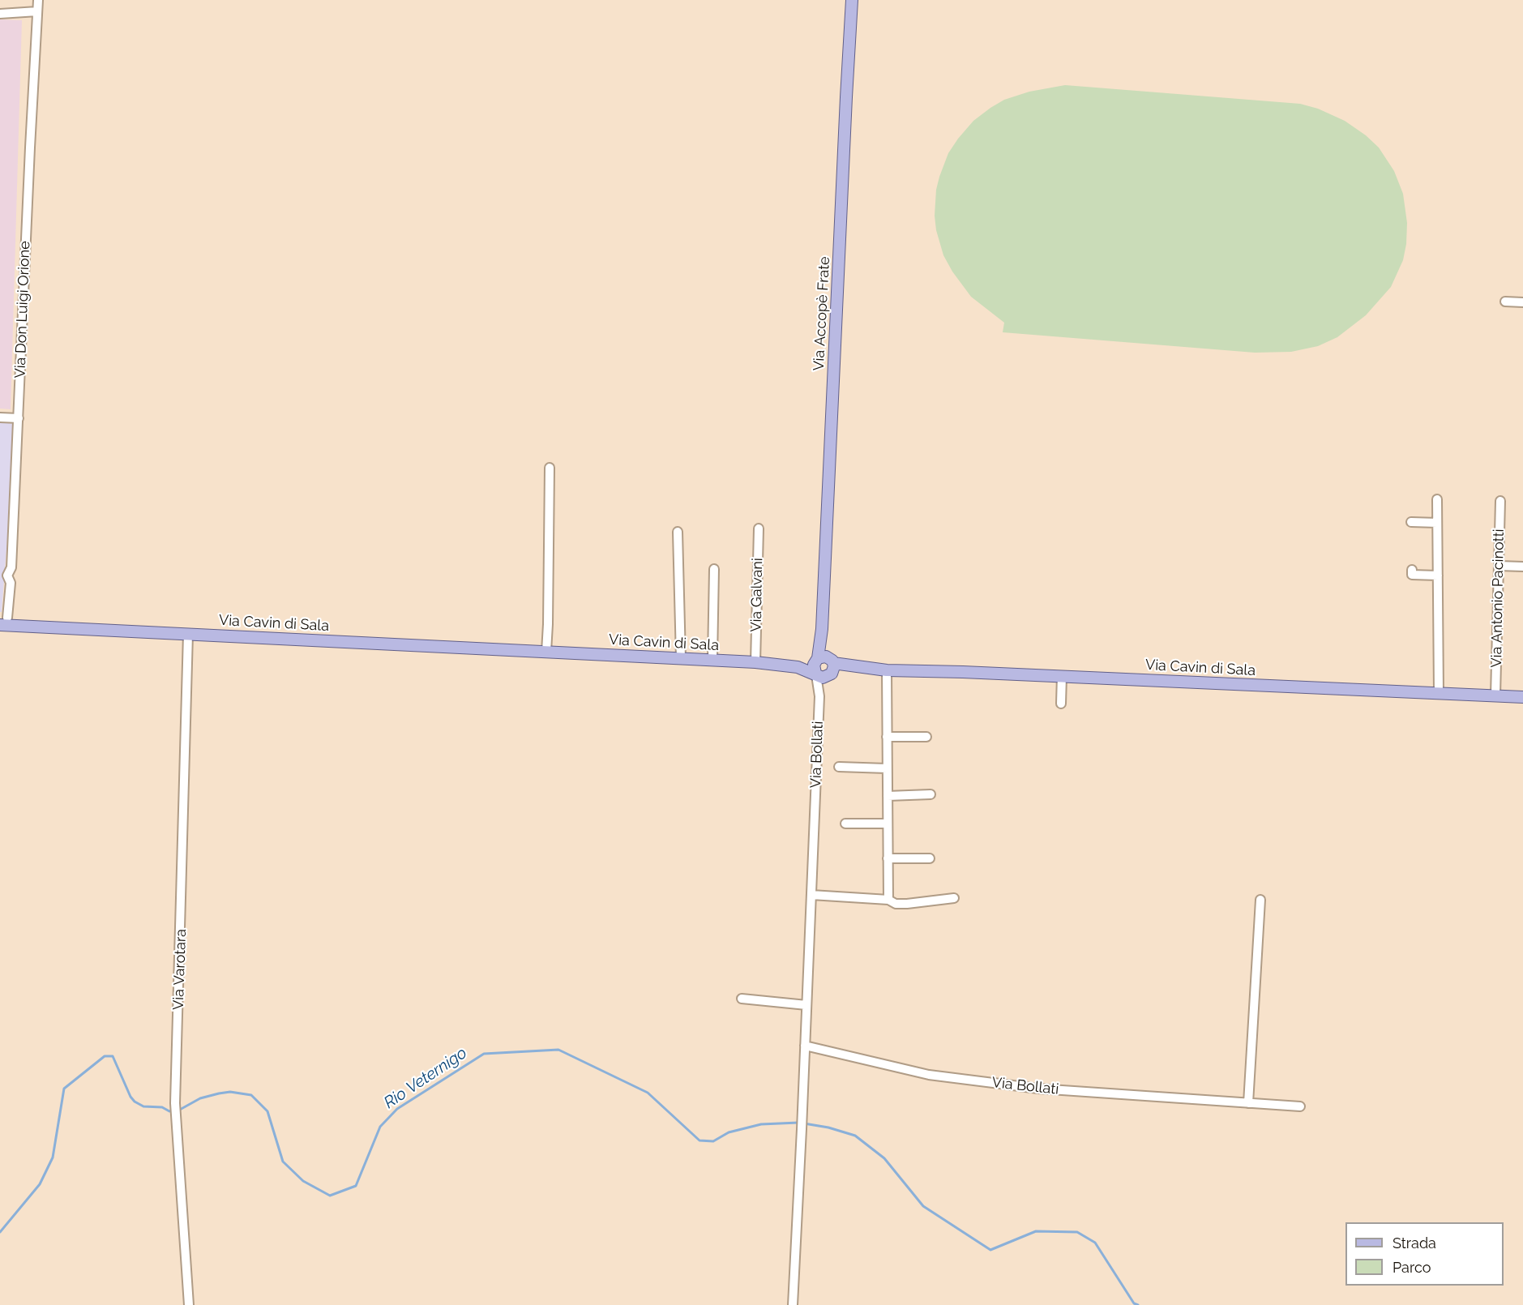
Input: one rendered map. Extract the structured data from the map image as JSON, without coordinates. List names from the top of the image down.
{
  "streets": {
    "main road": ["Via Accopè Frate", "Via Cavin di Sala"],
    "street": [
      "Via Don Luigi Orione",
      "Via Galvani",
      "Via Antonio Pacinotti",
      "Via Bollati",
      "Via Varotara"
    ]
  },
  "crossings": [
    ["Via Don Luigi Orione", "Via Cavin di Sala"],
    ["Via Accopè Frate", "Via Cavin di Sala"],
    ["Via Accopè Frate", "Via Bollati"],
    ["Via Galvani", "Via Cavin di Sala"],
    ["Via Antonio Pacinotti", "Via Cavin di Sala"],
    ["Via Cavin di Sala", "Via Bollati"],
    ["Via Cavin di Sala", "Via Varotara"]
  ],
  "water": ["Rio Veternigo"],
  "legend": ["Strada", "Parco"]
}
